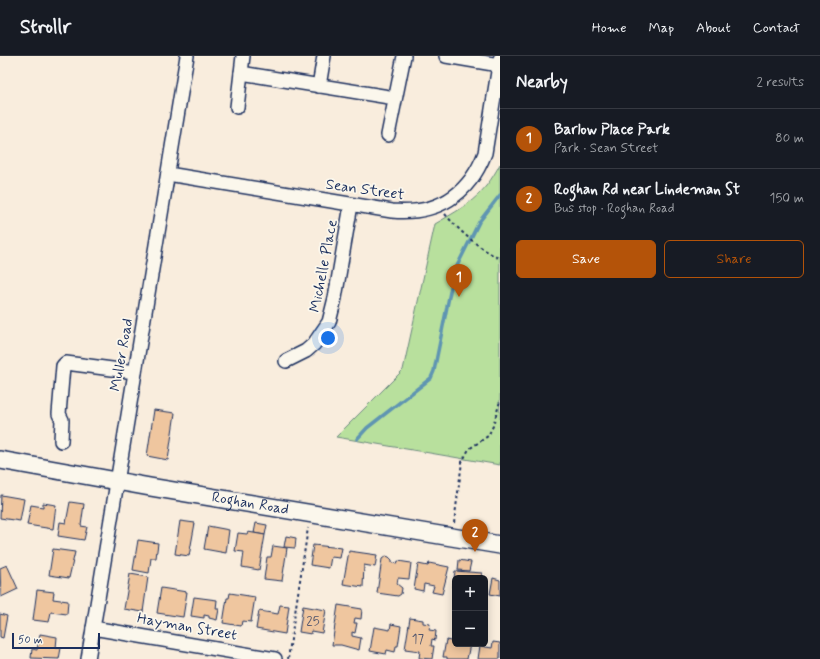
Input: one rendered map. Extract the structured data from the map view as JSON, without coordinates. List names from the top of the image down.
{
  "streets": {
    "main road": ["Roghan Road"],
    "street": [
      "Sean Street",
      "Michelle Place",
      "Muller Road",
      "Hayman Street"
    ]
  },
  "crossings": [
    ["Sean Street", "Michelle Place"],
    ["Sean Street", "Muller Road"],
    ["Muller Road", "Roghan Road"],
    ["Muller Road", "Hayman Street"]
  ],
  "house_numbers": ["25", "17"],
  "scale_bar": "50 m",
  "page": {
    "header": "Strollr",
    "nav": [
      "Home",
      "Map",
      "About",
      "Contact"
    ],
    "heading": ["Nearby", "2 results"],
    "list": [
      {
        "mark": "1",
        "name": "Barlow Place Park",
        "note": "Park · Sean Street",
        "value": "80 m"
      },
      {
        "mark": "2",
        "name": "Roghan Rd near Lindeman St",
        "note": "Bus stop · Roghan Road",
        "value": "150 m"
      }
    ],
    "buttons": ["Save", "Share"],
    "pins": ["1", "2"],
    "map_buttons": ["+", "−"],
    "scale": "50 m"
  }
}
